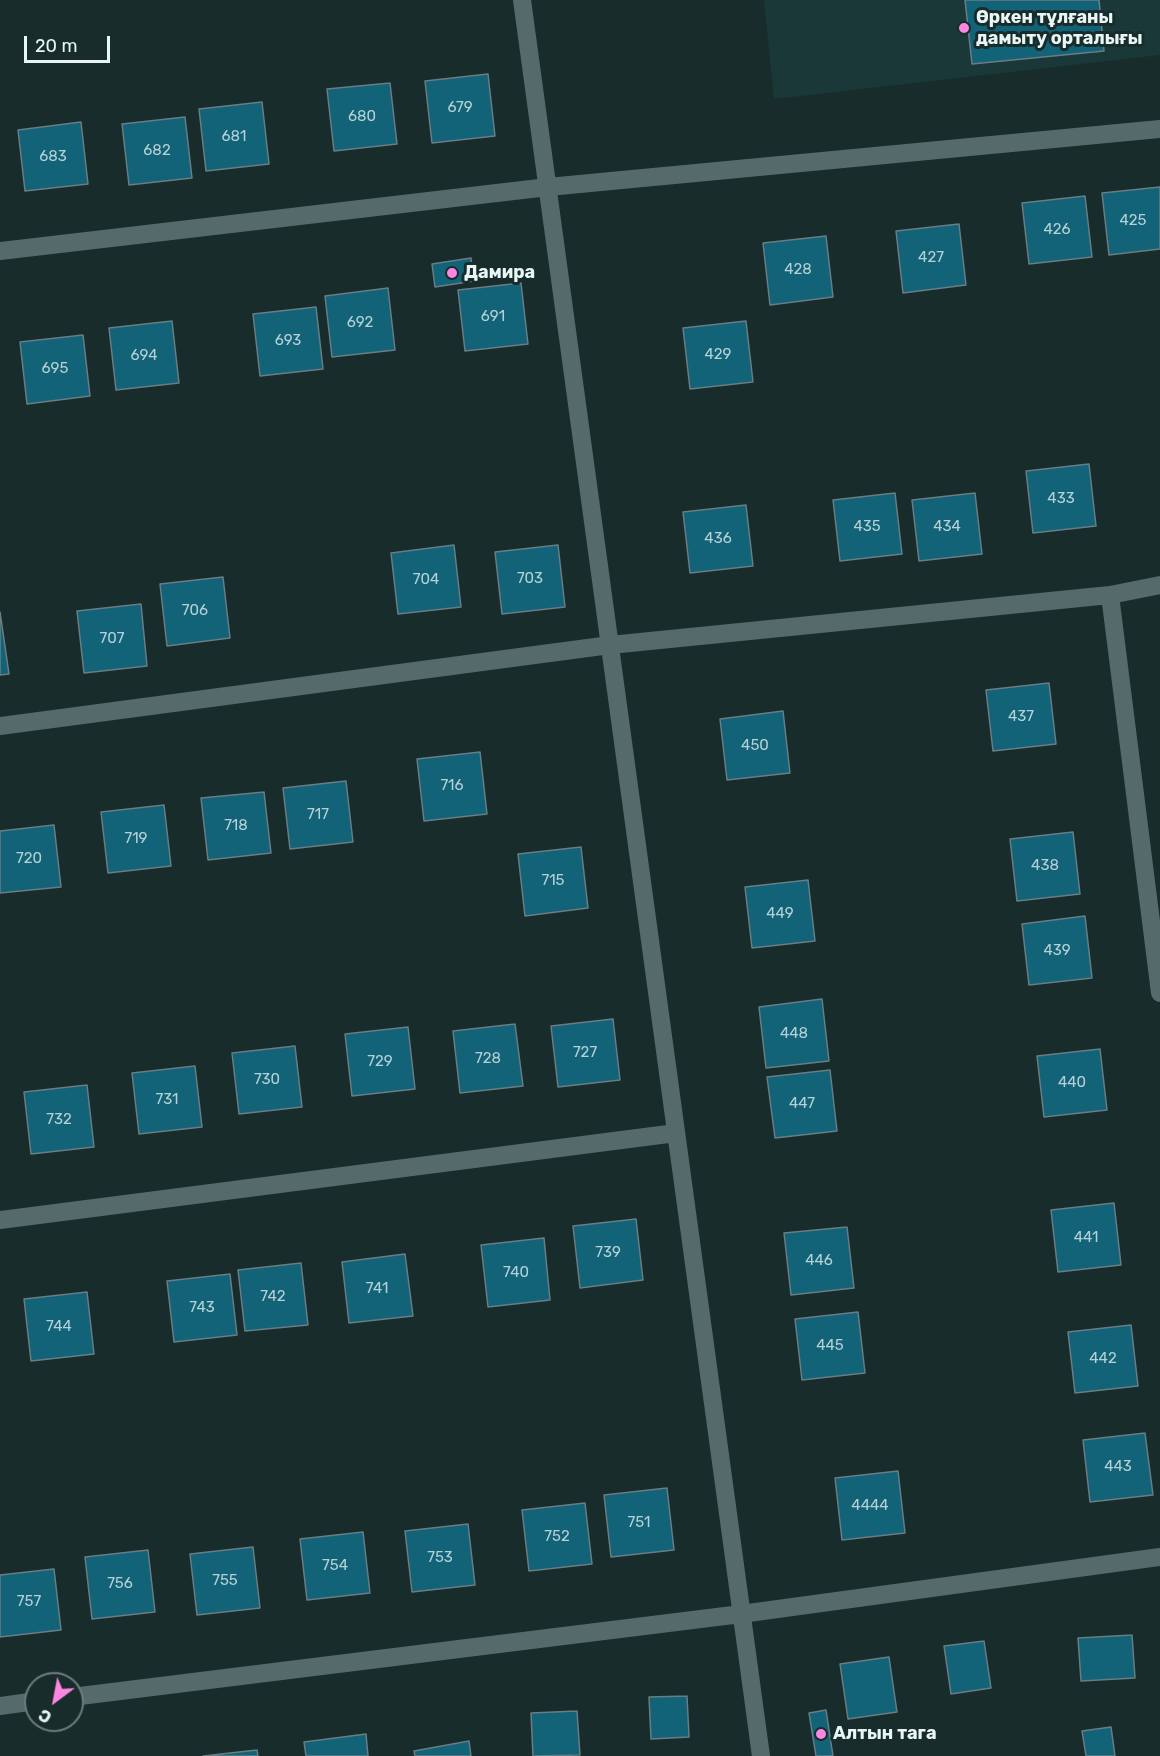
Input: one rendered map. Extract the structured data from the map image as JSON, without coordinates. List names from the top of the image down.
{
  "places": ["Өркен тұлғаны дамыту орталығы", "Дамира", "Алтын тага"],
  "house_numbers": [
    "679",
    "680",
    "681",
    "682",
    "683",
    "425",
    "426",
    "427",
    "428",
    "691",
    "692",
    "693",
    "429",
    "694",
    "695",
    "433",
    "435",
    "434",
    "436",
    "703",
    "704",
    "706",
    "707",
    "437",
    "450",
    "716",
    "717",
    "718",
    "719",
    "720",
    "438",
    "715",
    "449",
    "439",
    "448",
    "727",
    "728",
    "729",
    "730",
    "440",
    "731",
    "447",
    "732",
    "441",
    "739",
    "446",
    "740",
    "741",
    "742",
    "743",
    "744",
    "445",
    "442",
    "443",
    "4444",
    "751",
    "752",
    "753",
    "754",
    "755",
    "756",
    "757"
  ],
  "scale_bar": "20 m",
  "north": "bottom left"
}
